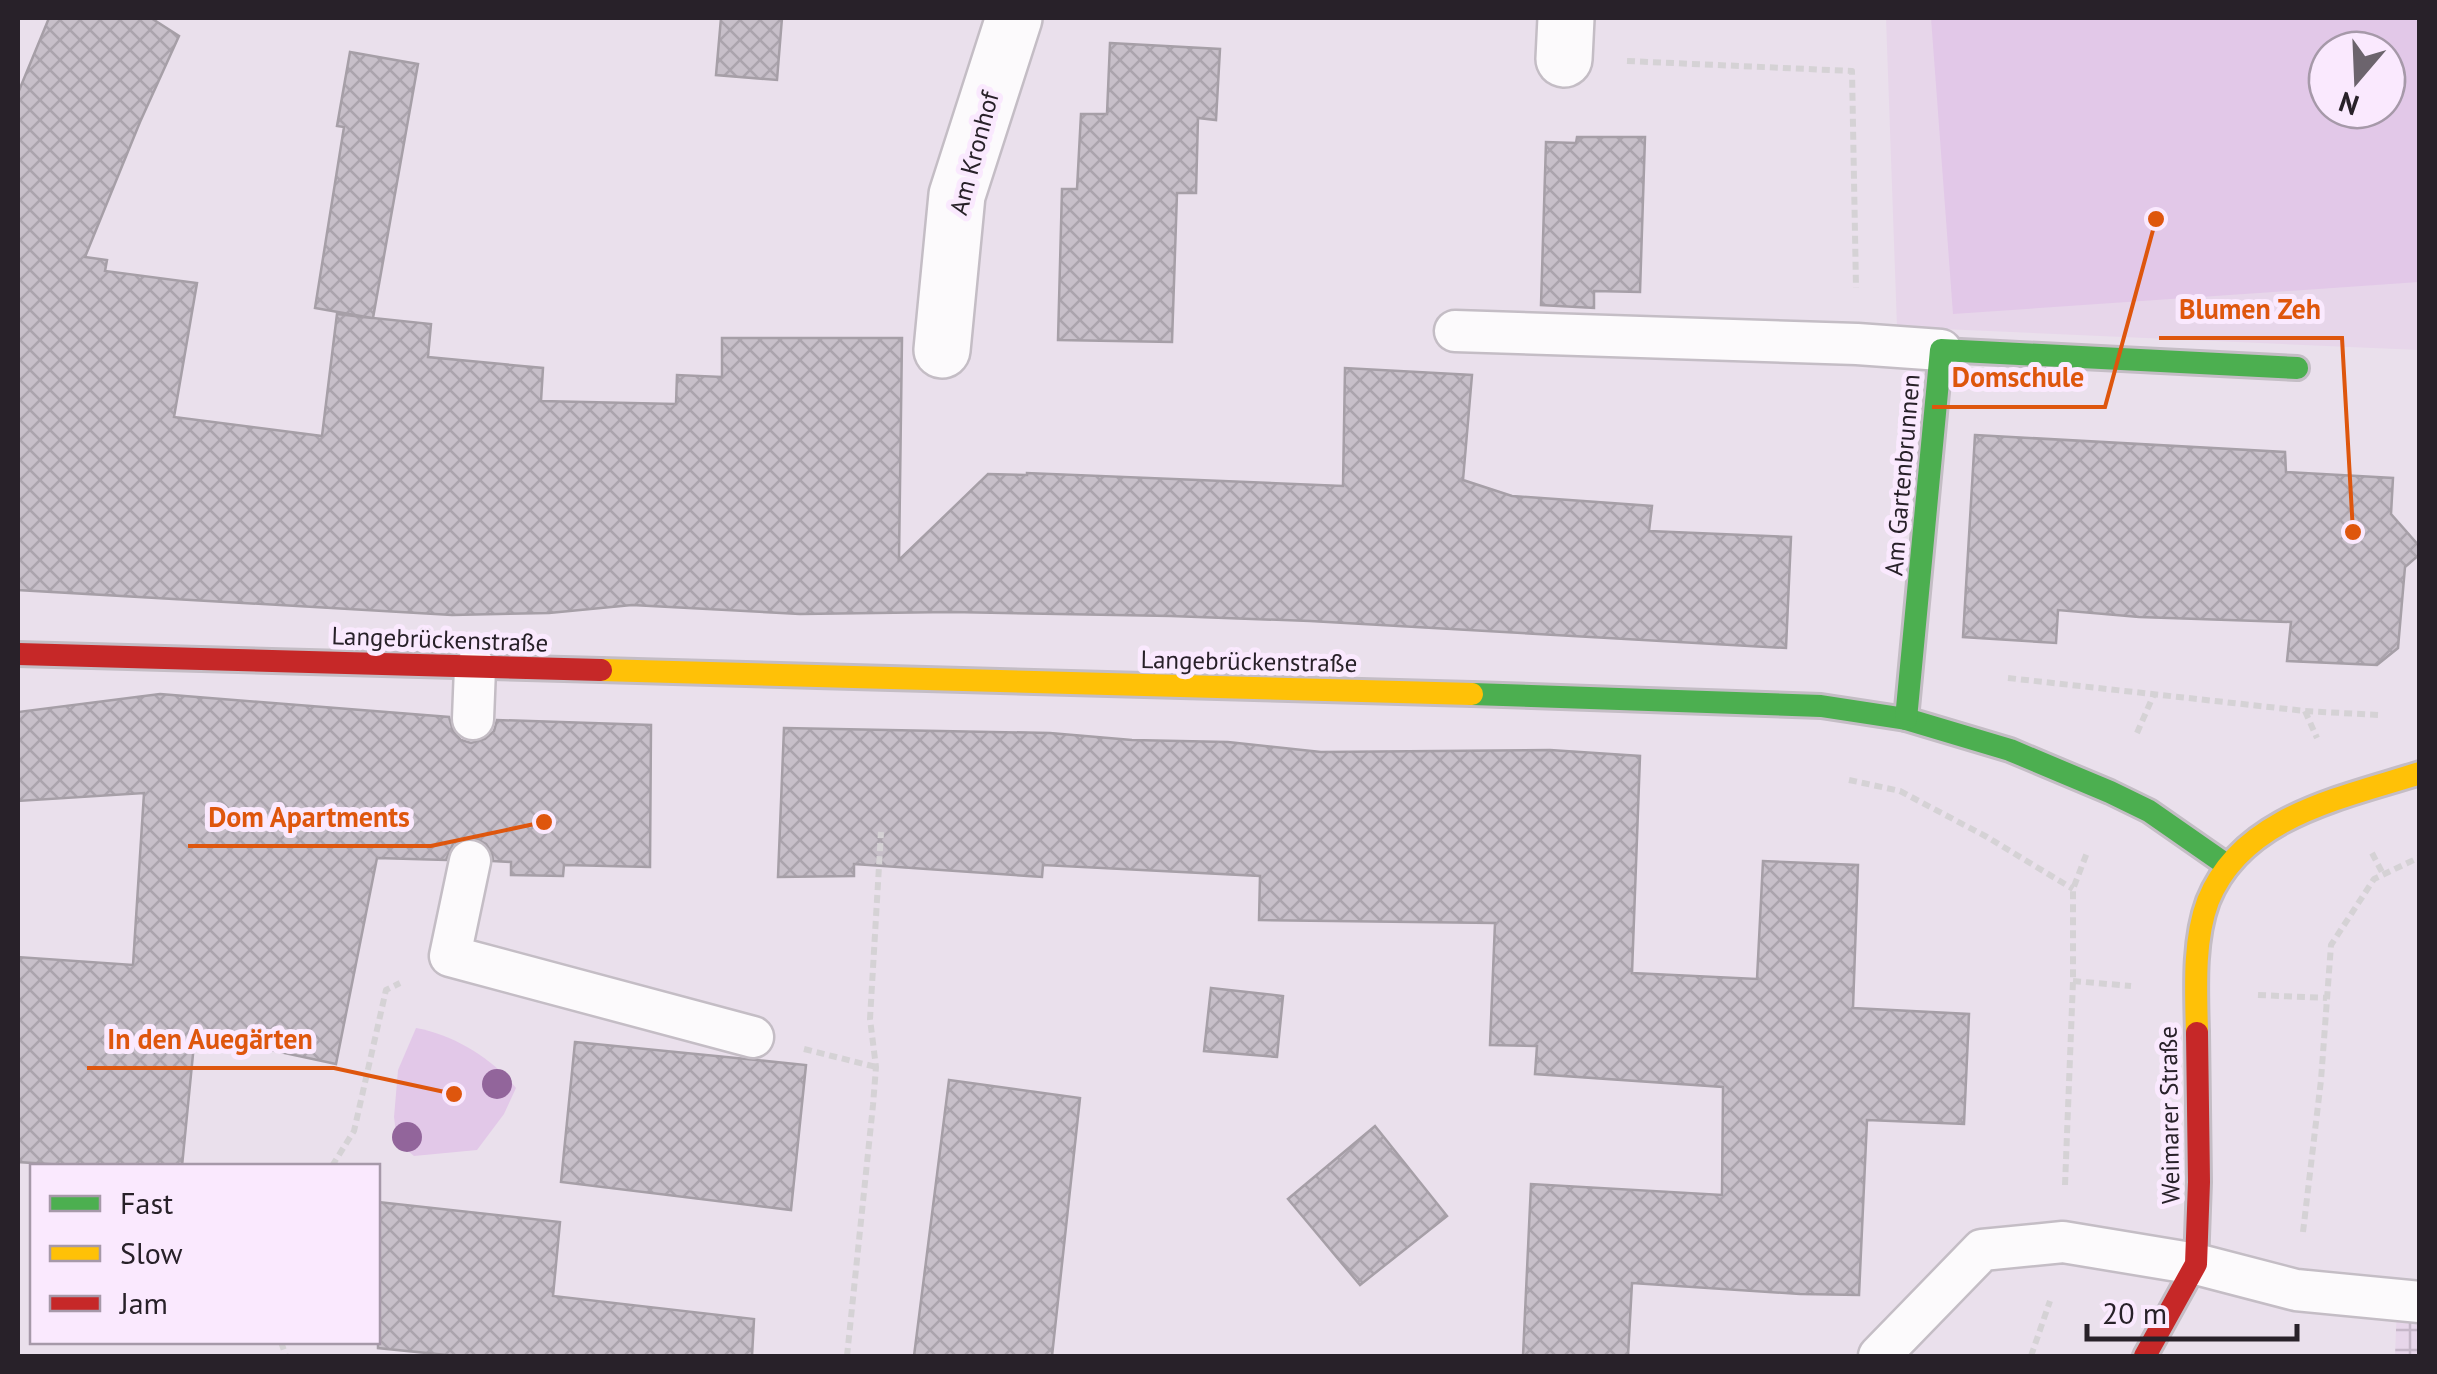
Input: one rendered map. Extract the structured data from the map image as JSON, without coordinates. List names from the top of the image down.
{
  "streets": {
    "street": [
      "Am Kronhof",
      "Am Gartenbrunnen",
      "Langebrückenstraße",
      "Weimarer Straße"
    ]
  },
  "crossings": [
    ["Am Gartenbrunnen", "Langebrückenstraße"],
    ["Langebrückenstraße", "Weimarer Straße"]
  ],
  "places": [
    "Domschule",
    "Blumen Zeh",
    "Dom Apartments",
    "In den Auegärten"
  ],
  "legend": ["Fast", "Slow", "Jam"],
  "scale_bar": "20 m",
  "north": "bottom"
}
